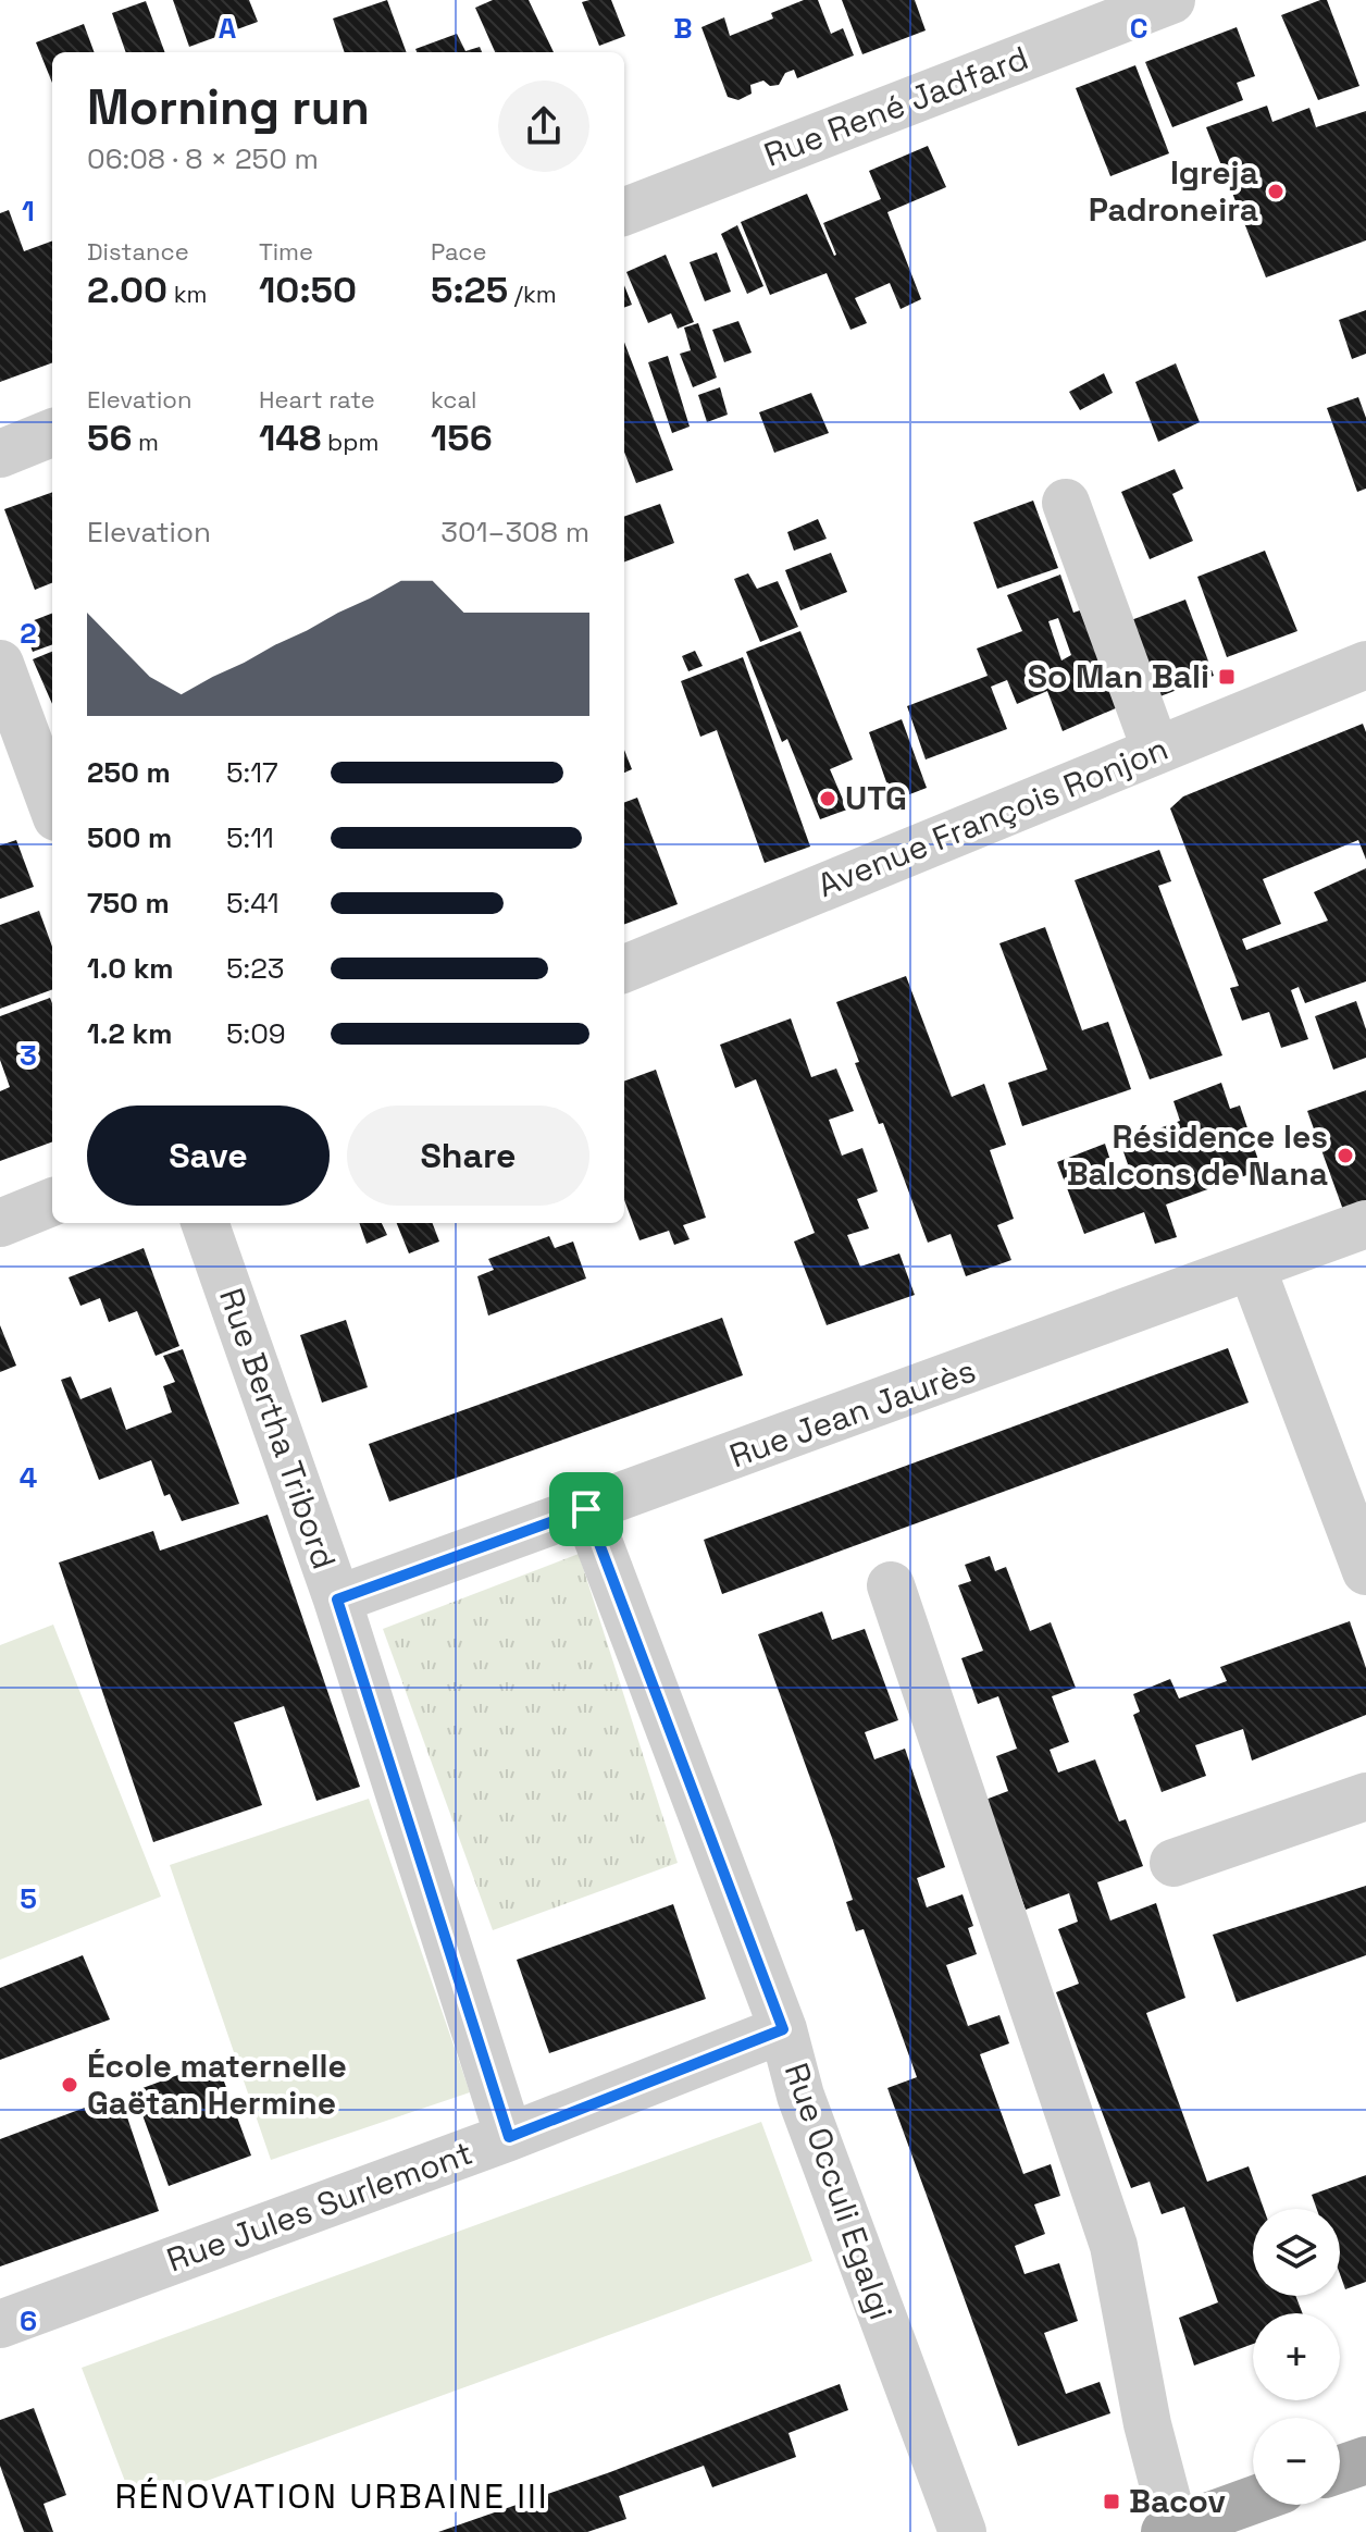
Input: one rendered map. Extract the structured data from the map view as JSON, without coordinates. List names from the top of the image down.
{
  "streets": {
    "street": [
      "Rue René Jadfard",
      "Avenue François Ronjon",
      "Rue Jean Jaurès",
      "Rue Bertha Tribord",
      "Rue Occuli Egalgi",
      "Rue Jules Surlemont"
    ]
  },
  "crossings": [
    ["Rue Jean Jaurès", "Rue Bertha Tribord"],
    ["Rue Jean Jaurès", "Rue Occuli Egalgi"],
    ["Rue Bertha Tribord", "Rue Jules Surlemont"],
    ["Rue Occuli Egalgi", "Rue Jules Surlemont"]
  ],
  "districts": ["RÉNOVATION URBAINE III"],
  "places": {
    "other": [
      "Igreja Padroneira",
      "UTG",
      "Résidence les Balcons de Nana",
      "École maternelle Gaëtan Hermine"
    ],
    "transit": ["So Man Bali", "Bacov"]
  },
  "page": {
    "heading": ["Morning run", "06:08 · 8 × 250 m"],
    "stats": [
      ["Distance", "2.00 km"],
      ["Time", "10:50"],
      ["Pace", "5:25 /km"],
      ["Elevation", "56 m"],
      ["Heart rate", "148 bpm"],
      ["kcal", "156"]
    ],
    "chart": ["Elevation", "301–308 m"],
    "list": [
      {
        "name": "250 m",
        "note": "5:17"
      },
      {
        "name": "500 m",
        "note": "5:11"
      },
      {
        "name": "750 m",
        "note": "5:41"
      },
      {
        "name": "1.0 km",
        "note": "5:23"
      },
      {
        "name": "1.2 km",
        "note": "5:09"
      }
    ],
    "buttons": ["Save", "Share"],
    "map_buttons": ["+", "−"]
  },
  "grid": {
    "columns": ["A", "B", "C"],
    "rows": [
      "1",
      "2",
      "3",
      "4",
      "5",
      "6"
    ]
  }
}
